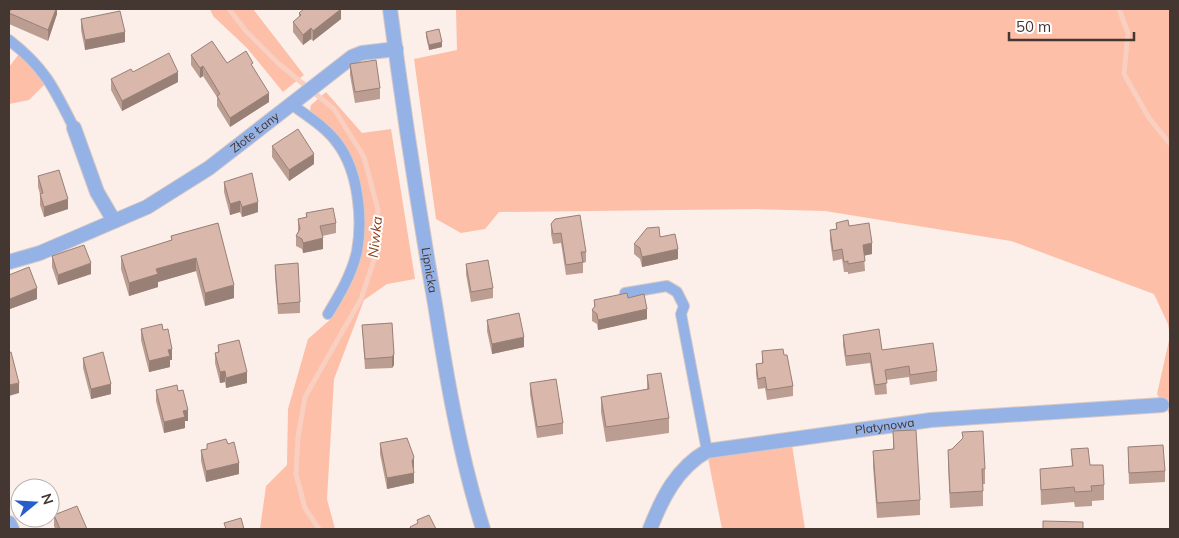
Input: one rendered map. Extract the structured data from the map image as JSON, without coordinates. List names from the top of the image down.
{
  "streets": {
    "street": ["Złote Łany", "Lipnicka", "Platynowa"]
  },
  "crossings": [
    ["Złote Łany", "Lipnicka"]
  ],
  "water": ["Niwka"],
  "scale_bar": "50 m",
  "north": "right"
}
